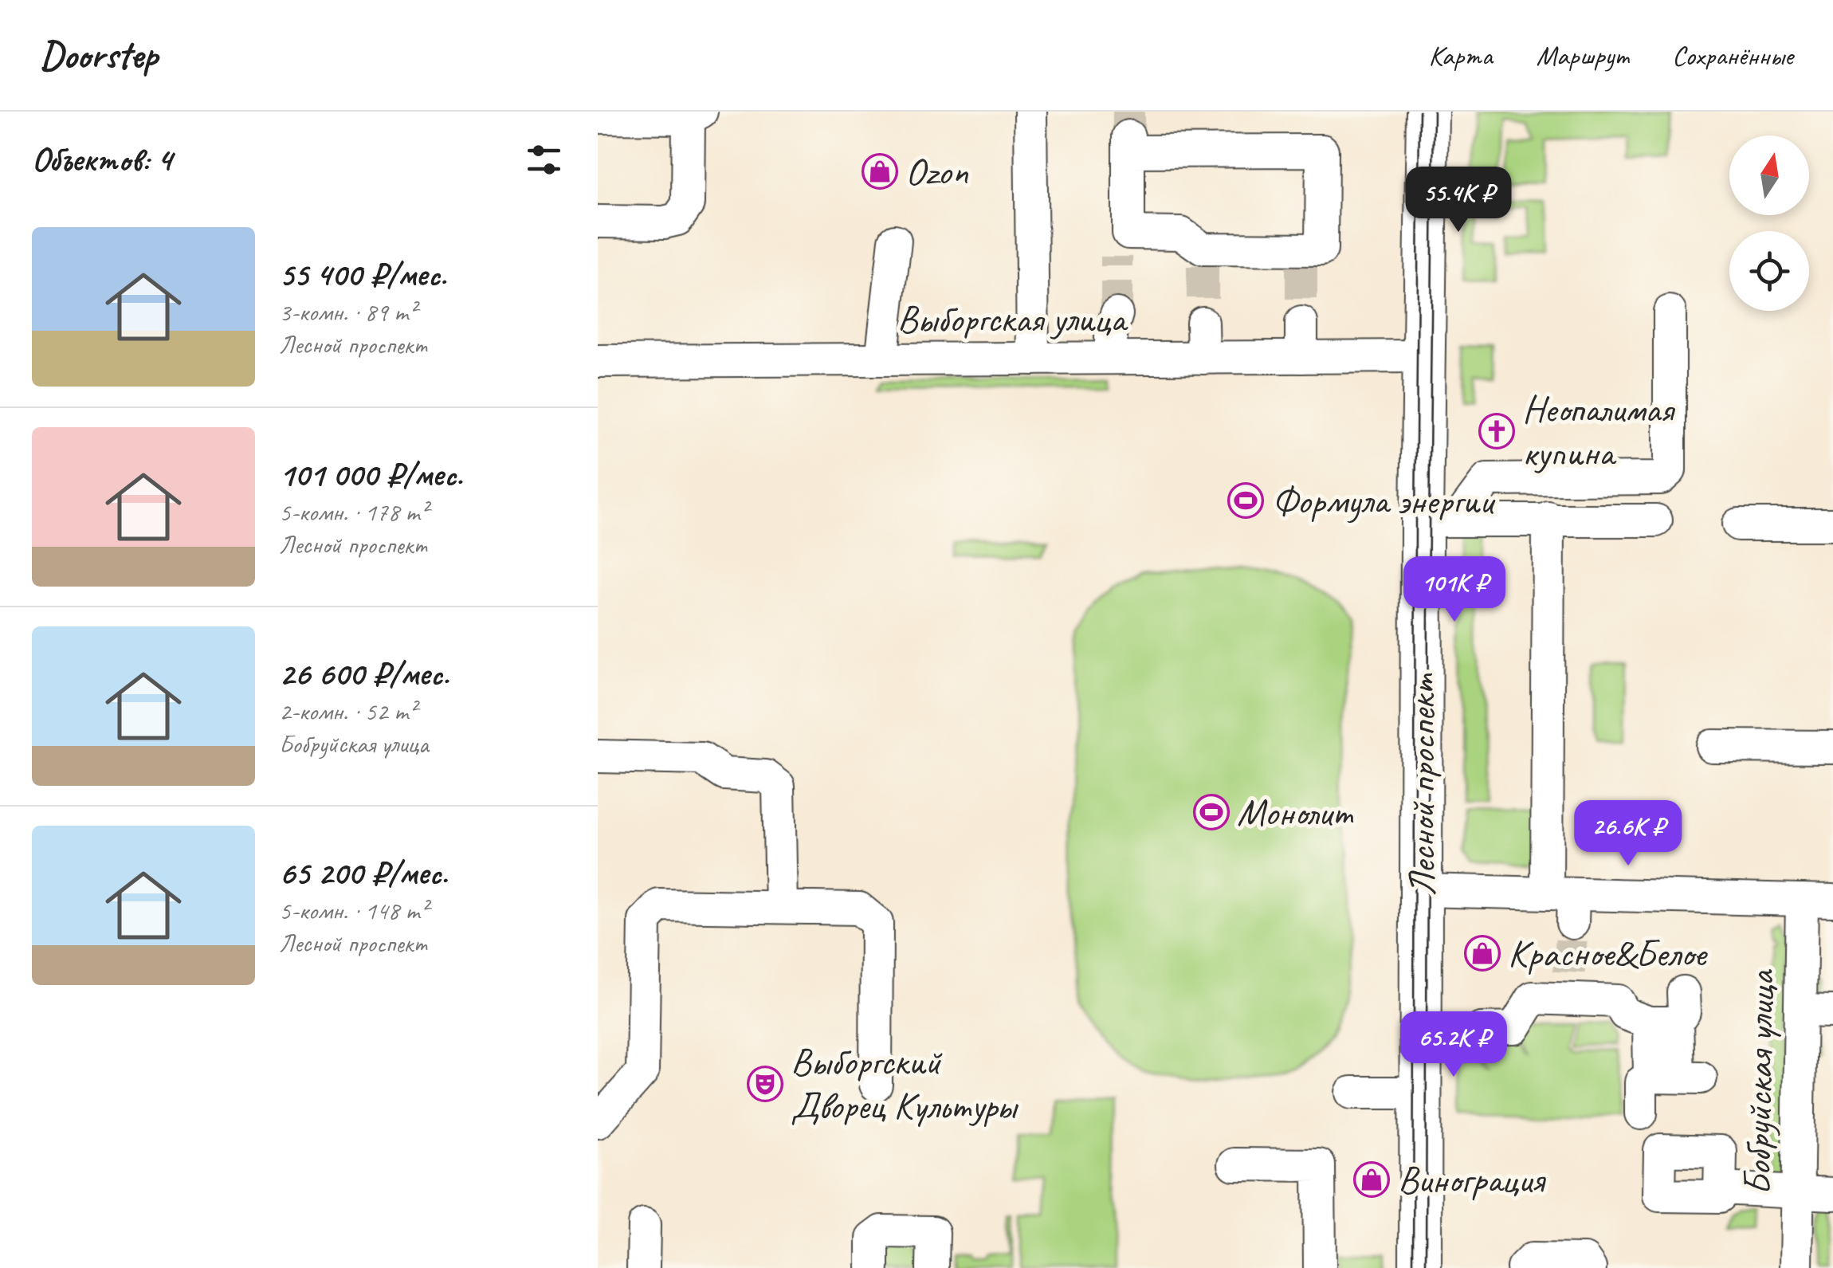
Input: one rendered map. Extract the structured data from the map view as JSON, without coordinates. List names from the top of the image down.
{
  "streets": {
    "main road": ["Лесной проспект"],
    "street": ["Выборгская улица", "Бобруйская улица"]
  },
  "crossings": [
    ["Выборгская улица", "Лесной проспект"],
    ["Лесной проспект", "Бобруйская улица"]
  ],
  "places": {
    "shop": ["Ozon", "Красное&Белое", "Винограция"],
    "church": ["Неопалимая купина"],
    "sports": ["Формула энергии", "Монолит"],
    "theatre": ["Выборгский Дворец Культуры"]
  },
  "north": "top",
  "page": {
    "header": "Doorstep",
    "nav": ["Карта", "Маршрут", "Сохранённые"],
    "heading": "Объектов: 4",
    "price": [
      "55.4K ₽",
      "101K ₽",
      "26.6K ₽",
      "65.2K ₽"
    ],
    "list": [
      {
        "name": "55 400 ₽/мес.",
        "note": "3-комн. · 89 m² · Лесной проспект"
      },
      {
        "name": "101 000 ₽/мес.",
        "note": "5-комн. · 178 m² · Лесной проспект"
      },
      {
        "name": "26 600 ₽/мес.",
        "note": "2-комн. · 52 m² · Бобруйская улица"
      },
      {
        "name": "65 200 ₽/мес.",
        "note": "5-комн. · 148 m² · Лесной проспект"
      }
    ]
  }
}
